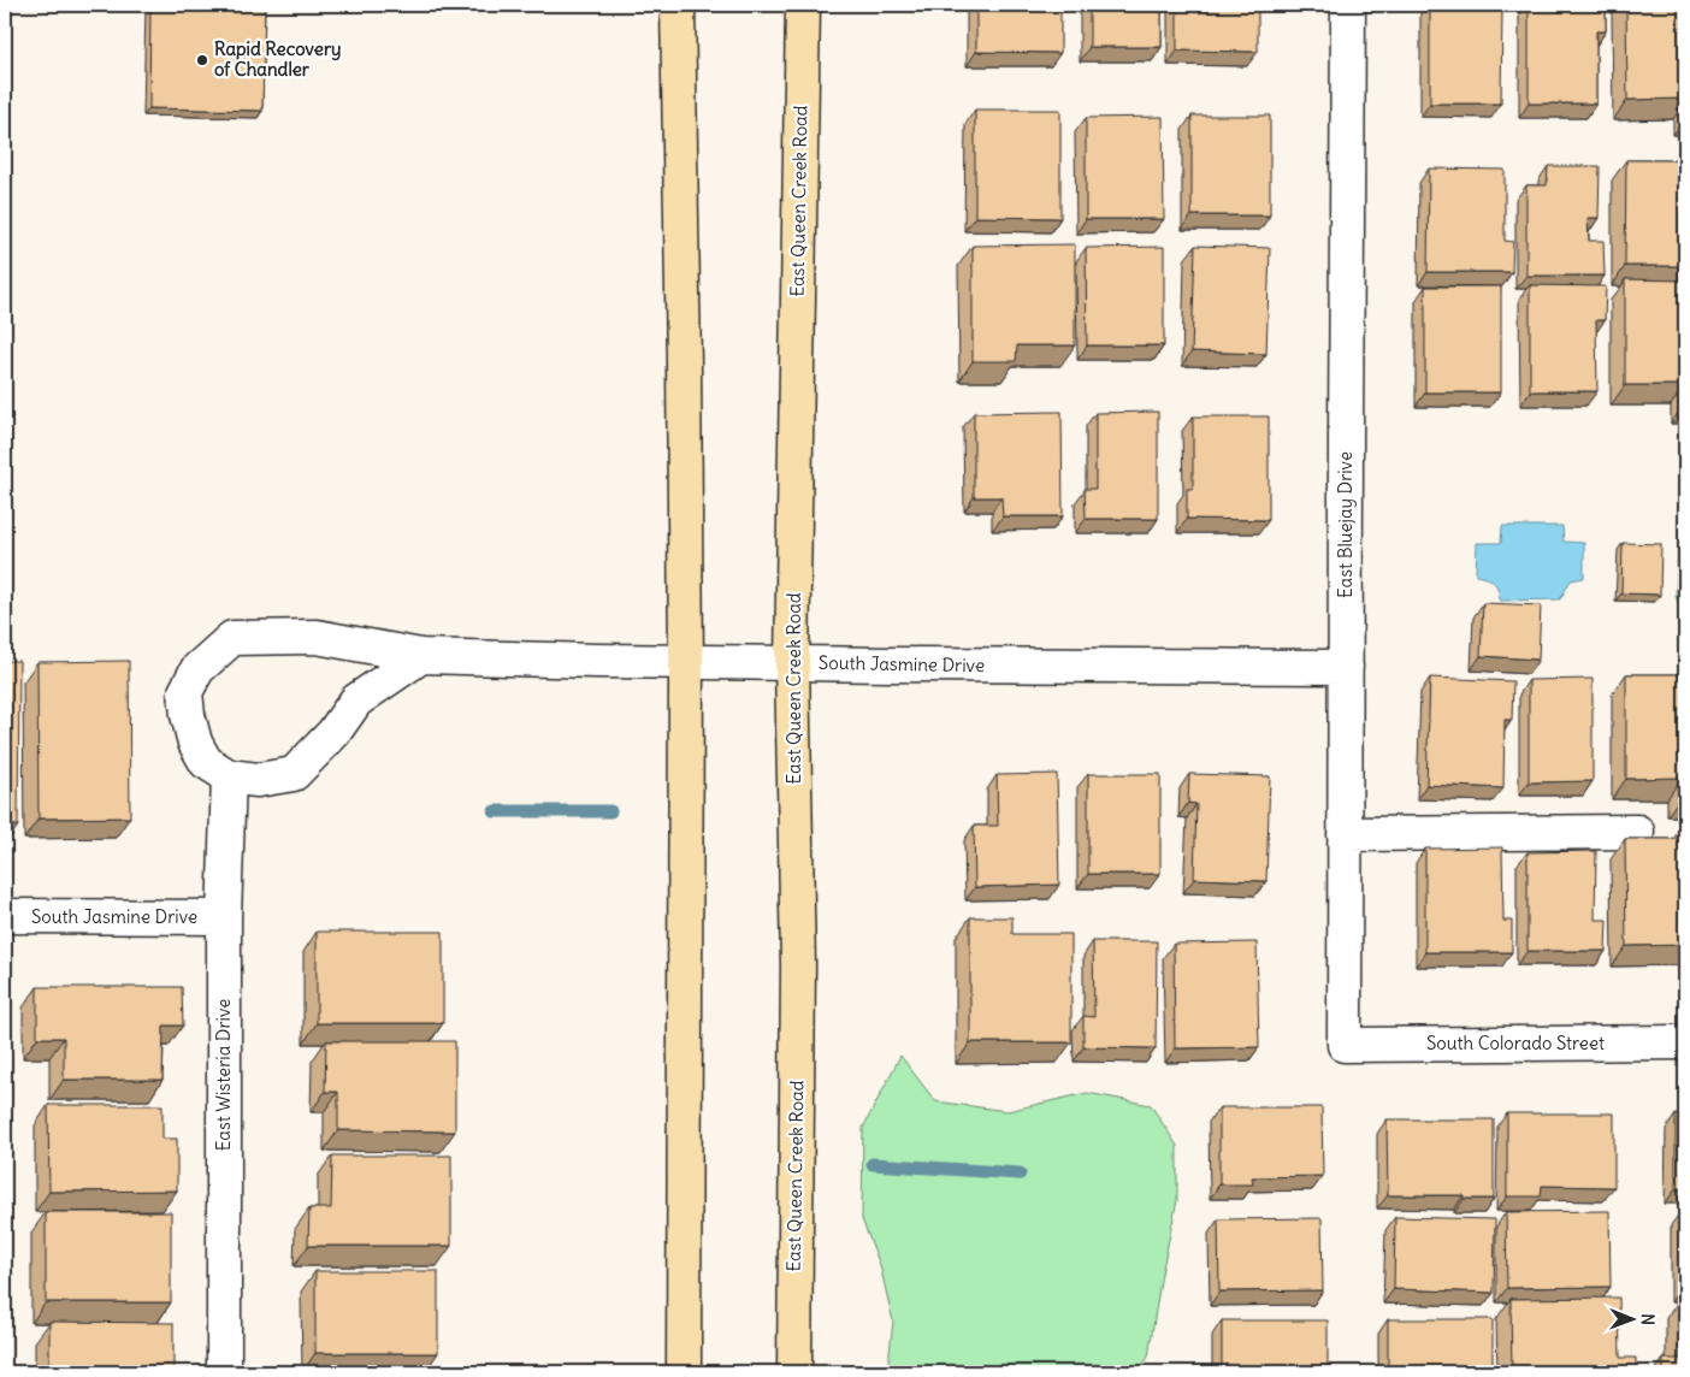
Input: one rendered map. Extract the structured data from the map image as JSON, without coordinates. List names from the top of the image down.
{
  "streets": {
    "main road": ["East Queen Creek Road"],
    "street": [
      "East Bluejay Drive",
      "South Jasmine Drive",
      "South Colorado Street",
      "East Wisteria Drive"
    ]
  },
  "crossings": [
    ["East Queen Creek Road", "South Jasmine Drive"],
    ["East Bluejay Drive", "South Jasmine Drive"],
    ["East Bluejay Drive", "South Colorado Street"],
    ["South Jasmine Drive", "East Wisteria Drive"]
  ],
  "places": ["Rapid Recovery of Chandler"],
  "north": "right"
}
